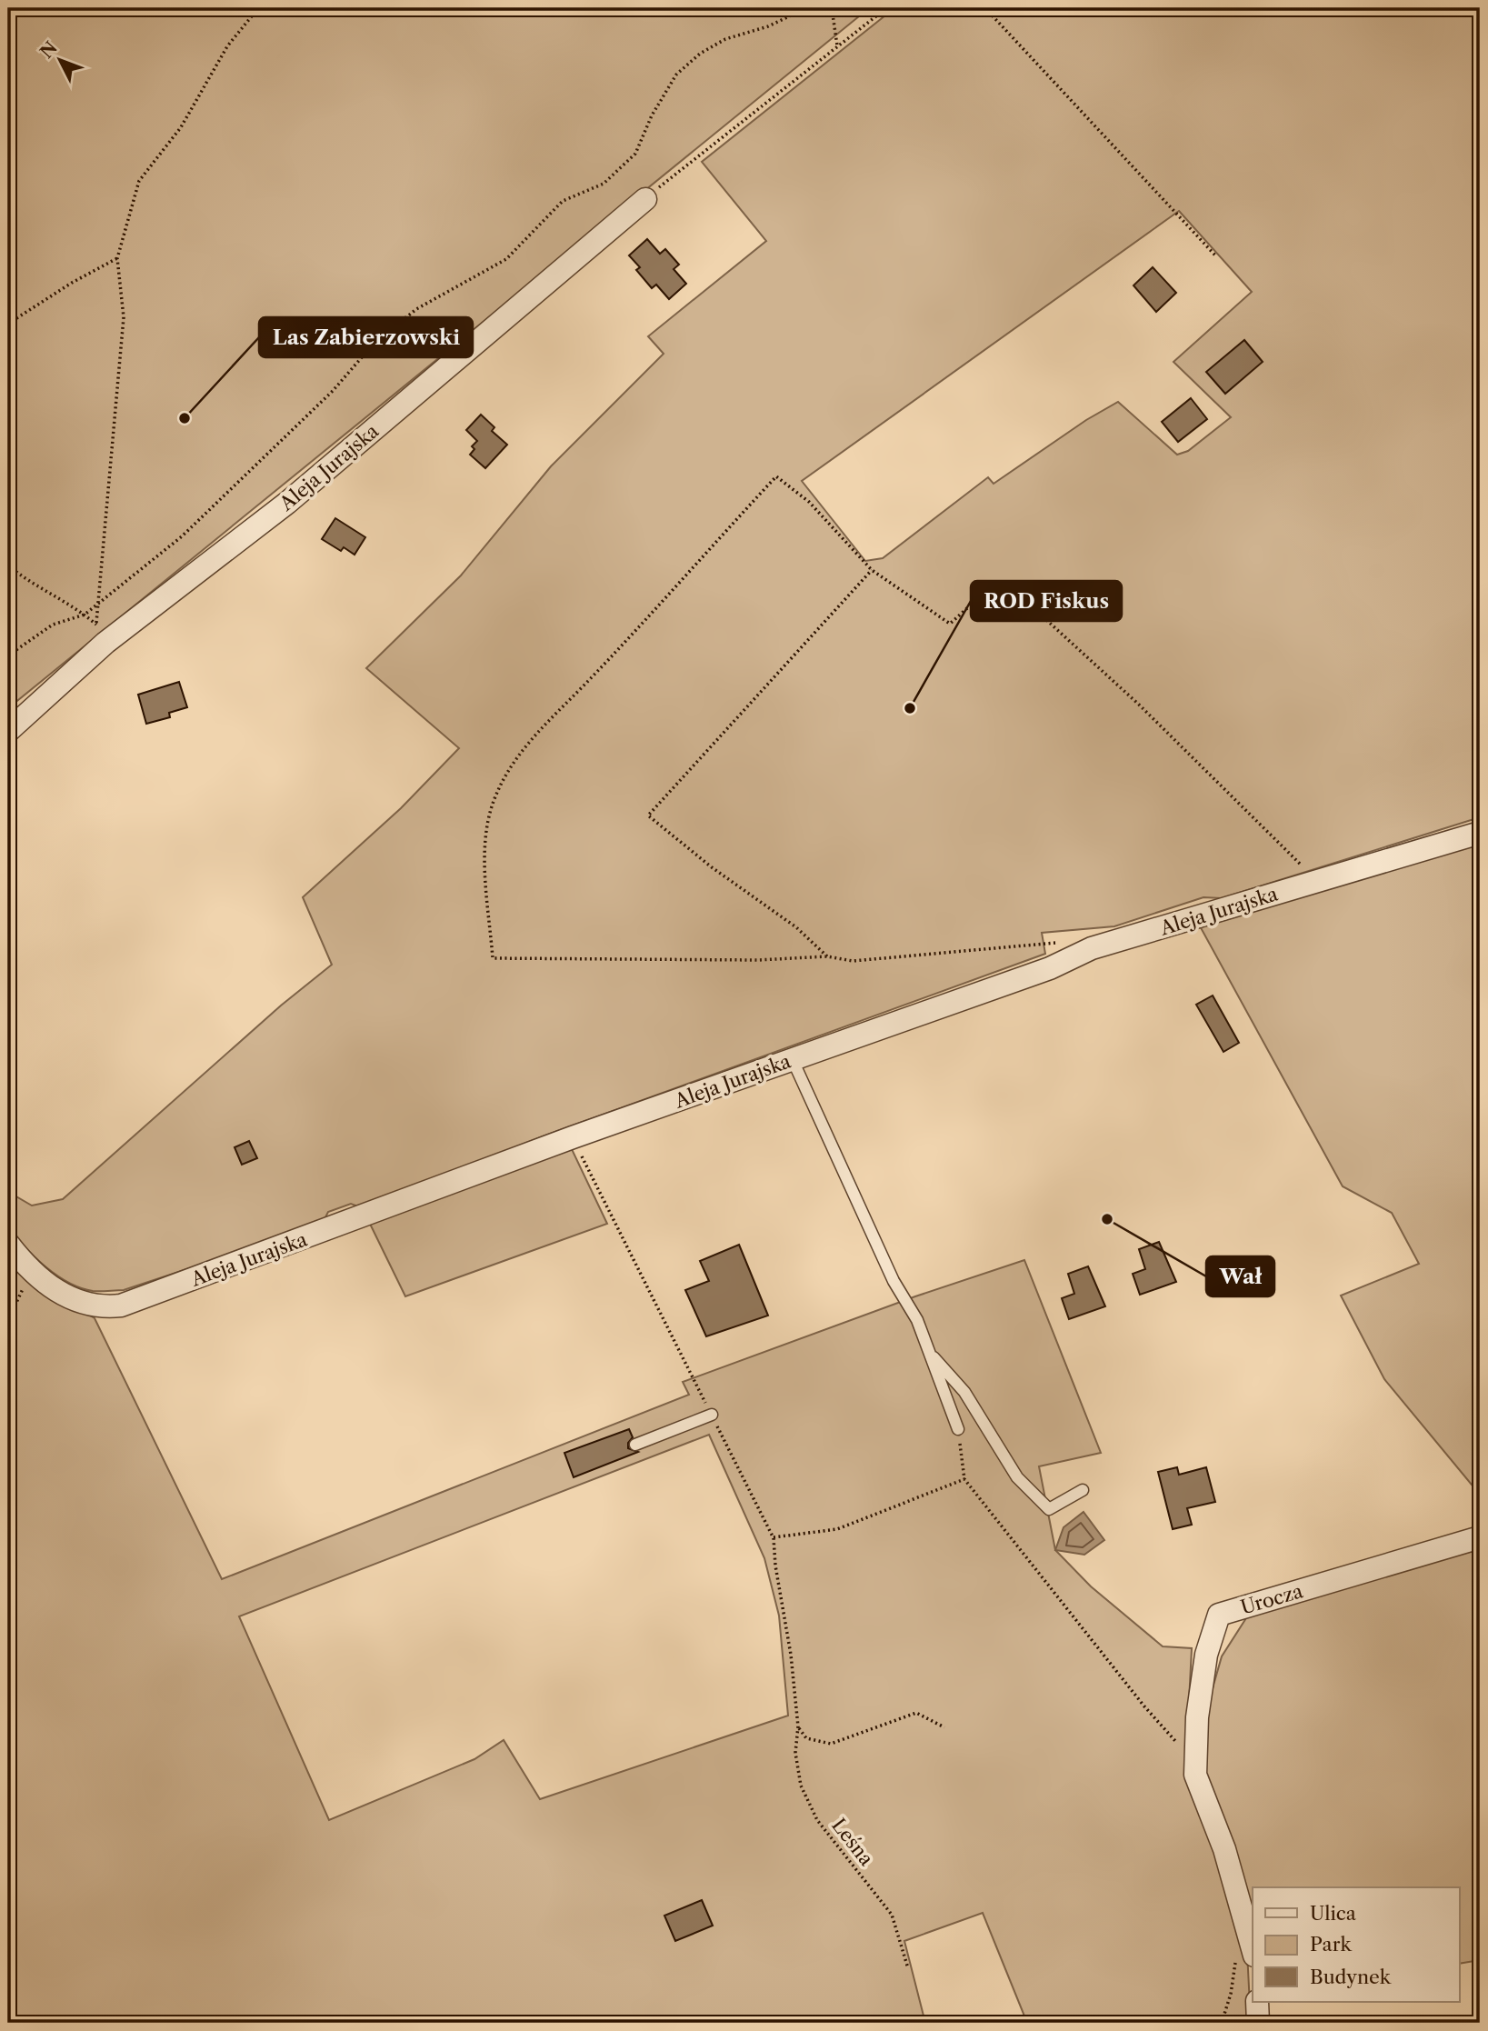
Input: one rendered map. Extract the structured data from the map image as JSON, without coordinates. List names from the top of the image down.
{
  "streets": {
    "street": ["Aleja Jurajska", "Urocza"],
    "path": ["Leśna"]
  },
  "places": ["Las Zabierzowski", "ROD Fiskus", "Wał"],
  "legend": ["Ulica", "Park", "Budynek"],
  "north": "top left"
}
